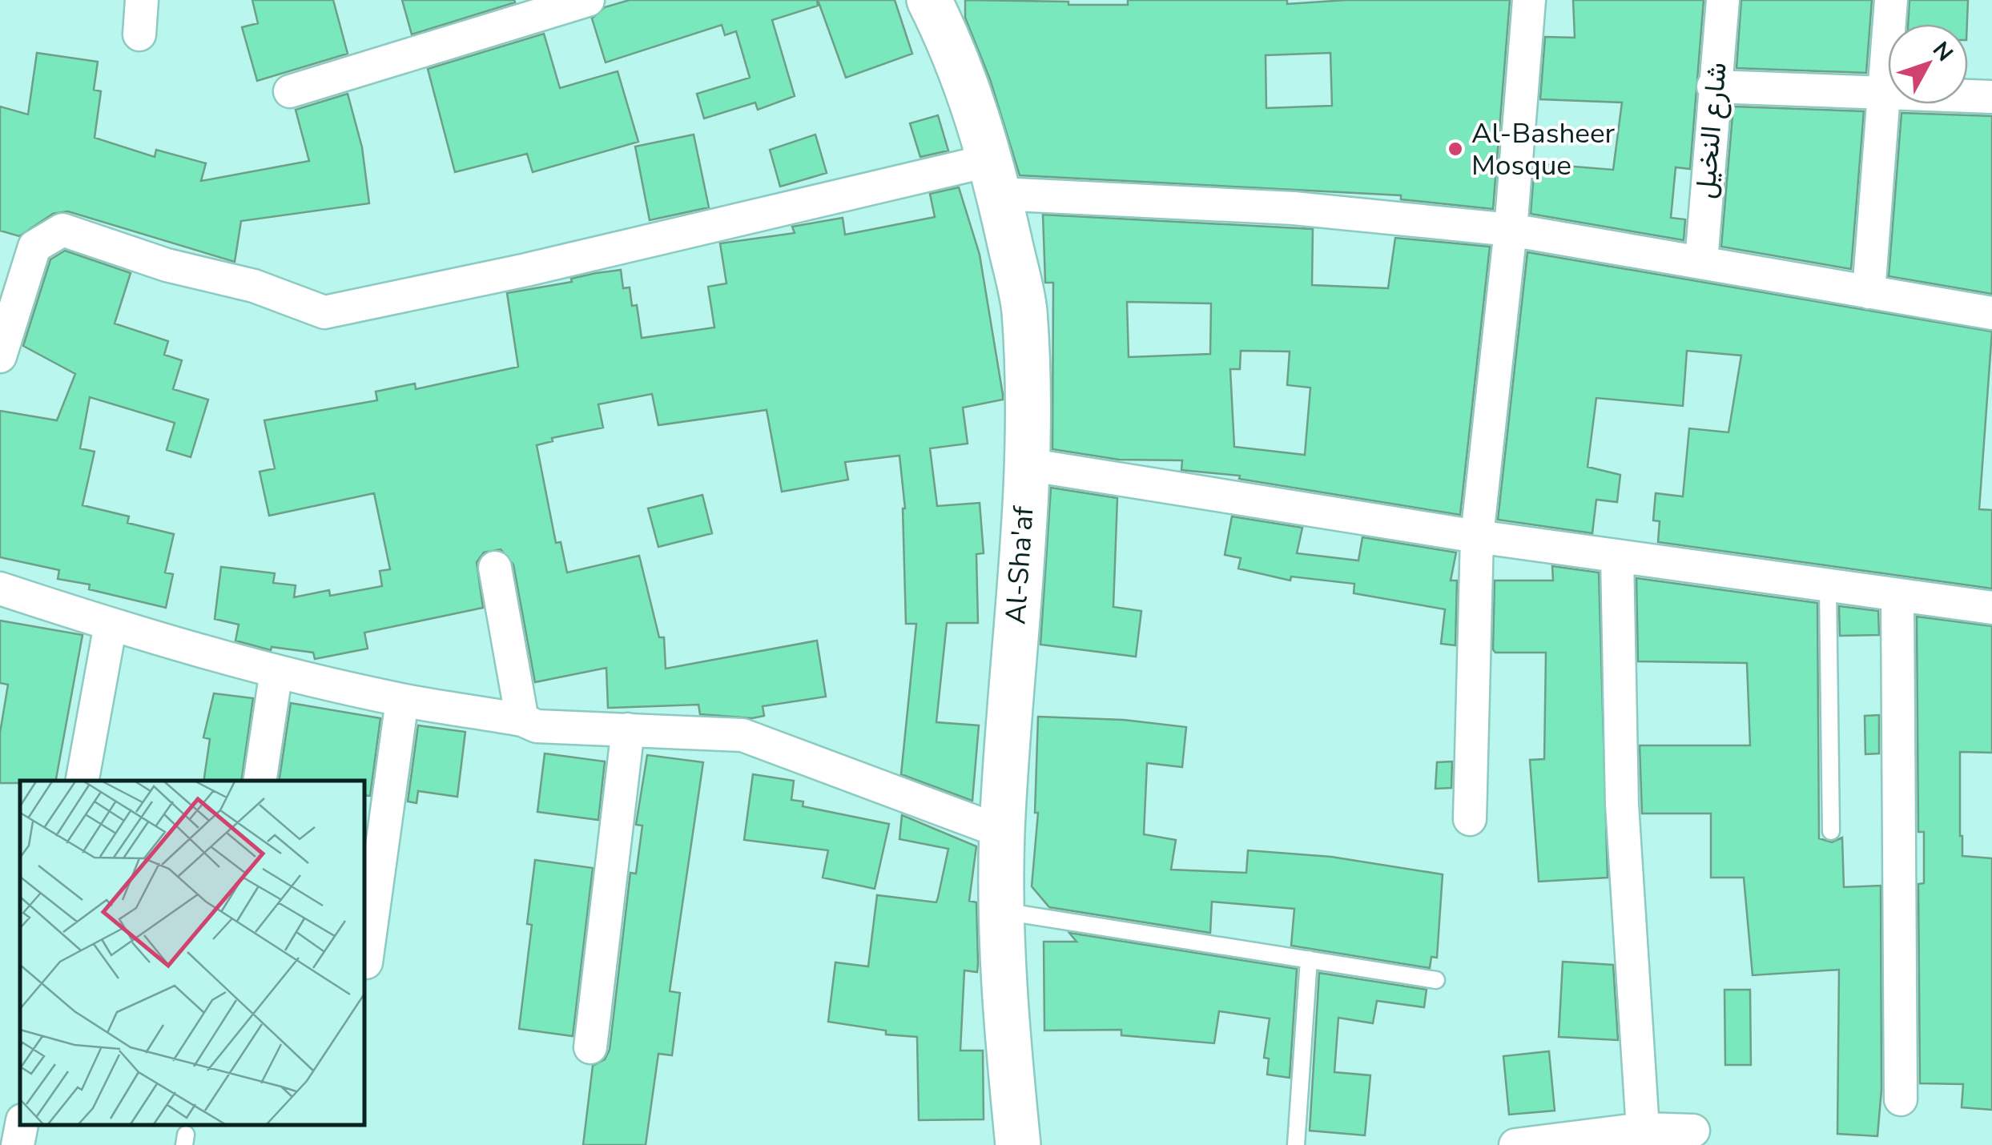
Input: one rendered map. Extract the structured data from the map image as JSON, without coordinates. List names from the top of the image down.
{
  "streets": {
    "street": ["شارع النخيل", "Al-Sha'af"]
  },
  "places": ["Al-Basheer Mosque"],
  "north": "top right"
}
